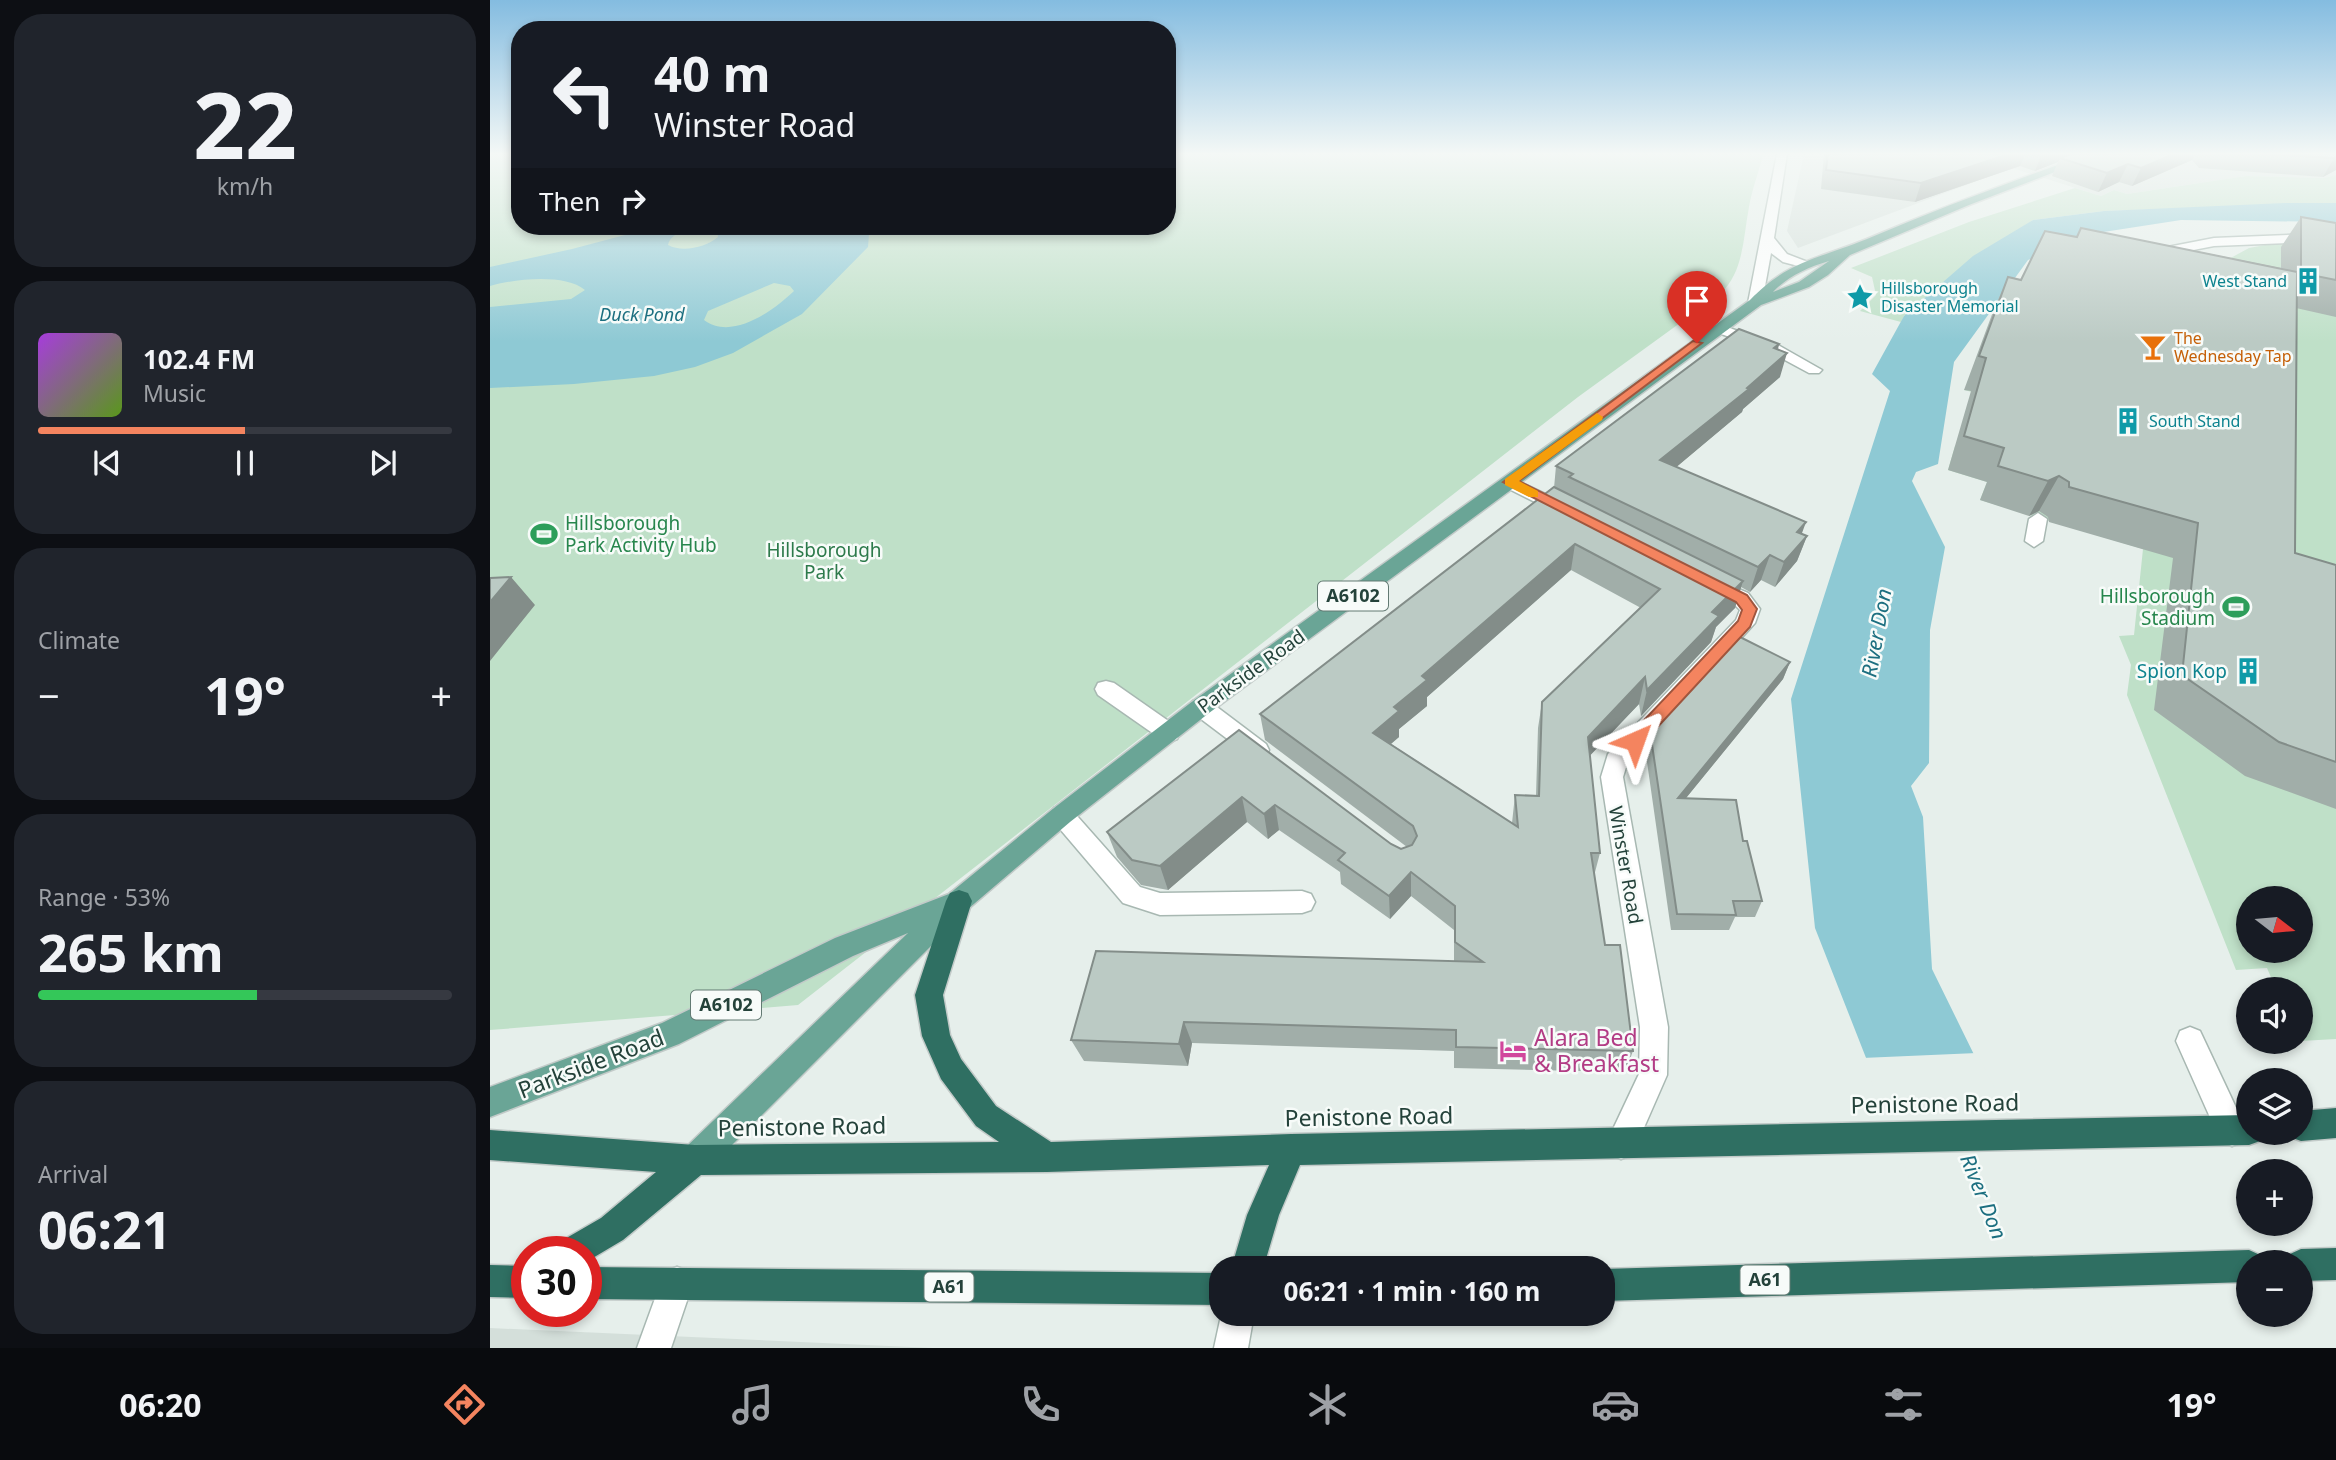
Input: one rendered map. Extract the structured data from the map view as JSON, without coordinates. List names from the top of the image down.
{
  "streets": {
    "highway": ["Penistone Road", "A61"],
    "main road": ["A6102", "Parkside Road"],
    "street": ["Winster Road"]
  },
  "crossings": [
    ["A6102", "Parkside Road"],
    ["Parkside Road", "Penistone Road"],
    ["Winster Road", "Penistone Road"]
  ],
  "water": ["Duck Pond", "River Don"],
  "parks": ["Hillsborough Park"],
  "places": {
    "building": ["West Stand", "South Stand", "Spion Kop"],
    "place": ["Hillsborough Disaster Memorial"],
    "bar": ["The Wednesday Tap"],
    "sports": ["Hillsborough Park Activity Hub", "Hillsborough Stadium"],
    "hotel": ["Alara Bed & Breakfast"]
  },
  "north": "right",
  "page": {
    "tile": [
      ["22", "km/h"],
      "Climate",
      ["Range · 53%", "265 km"],
      ["Arrival", "06:21"]
    ],
    "turn": ["40 m", "Winster Road"],
    "then": "Then",
    "song": ["102.4 FM", "Music"],
    "heat": ["−", "19°", "+"],
    "map_buttons": ["+", "−"],
    "limit": "30",
    "trip": "06:21 · 1 min · 160 m",
    "tabs": ["06:20", "19°"]
  }
}
